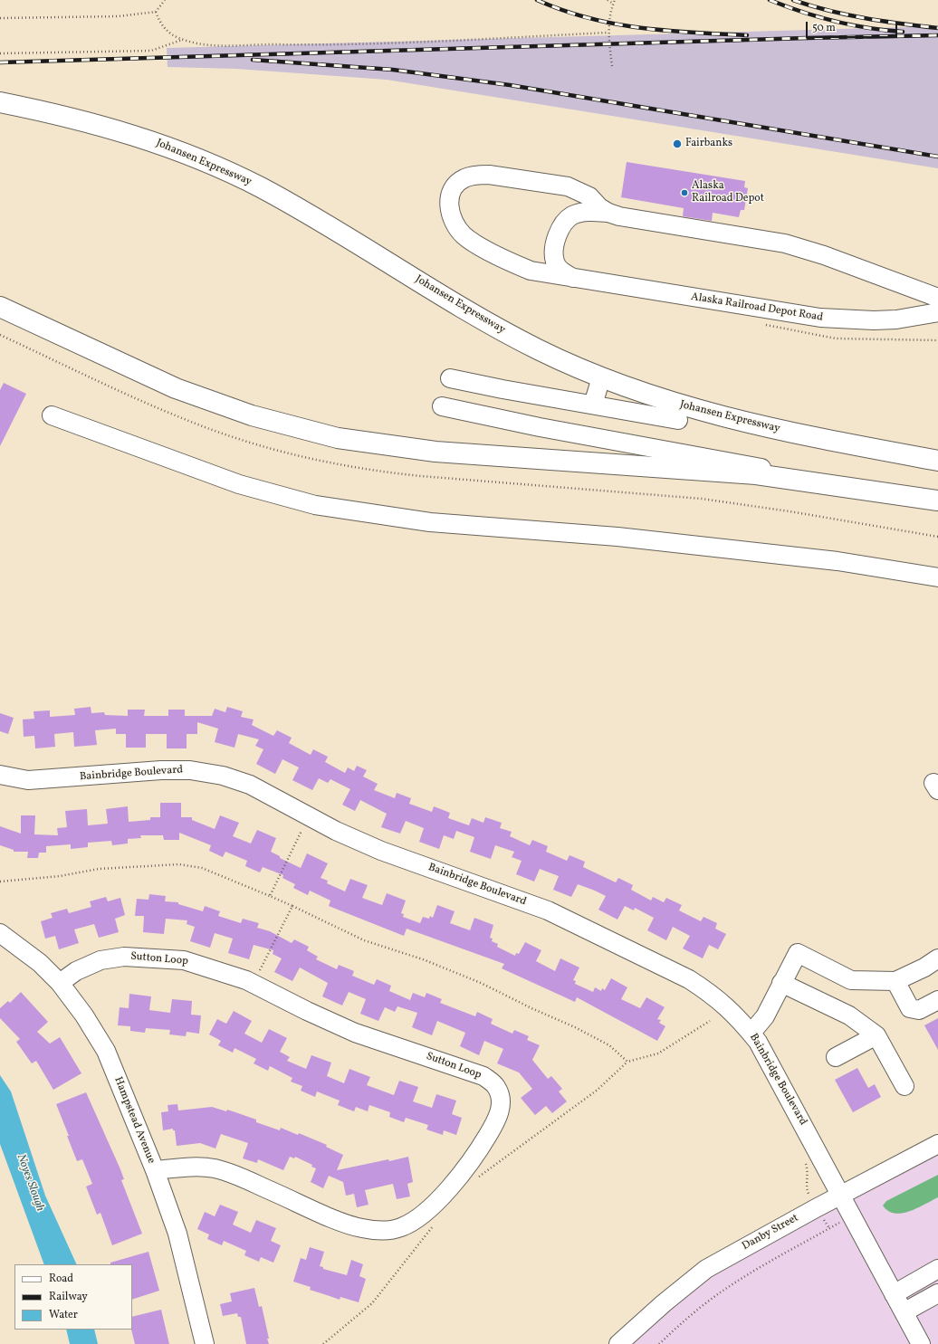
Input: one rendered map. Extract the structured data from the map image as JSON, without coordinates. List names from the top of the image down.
{
  "streets": {
    "highway": ["Johansen Expressway"],
    "street": [
      "Alaska Railroad Depot Road",
      "Bainbridge Boulevard",
      "Sutton Loop",
      "Hampstead Avenue",
      "Danby Street"
    ]
  },
  "crossings": [
    ["Bainbridge Boulevard", "Danby Street"],
    ["Sutton Loop", "Hampstead Avenue"]
  ],
  "water": ["Noyes Slough"],
  "places": ["Fairbanks", "Alaska Railroad Depot"],
  "legend": ["Road", "Railway", "Water"],
  "scale_bar": "50 m"
}
